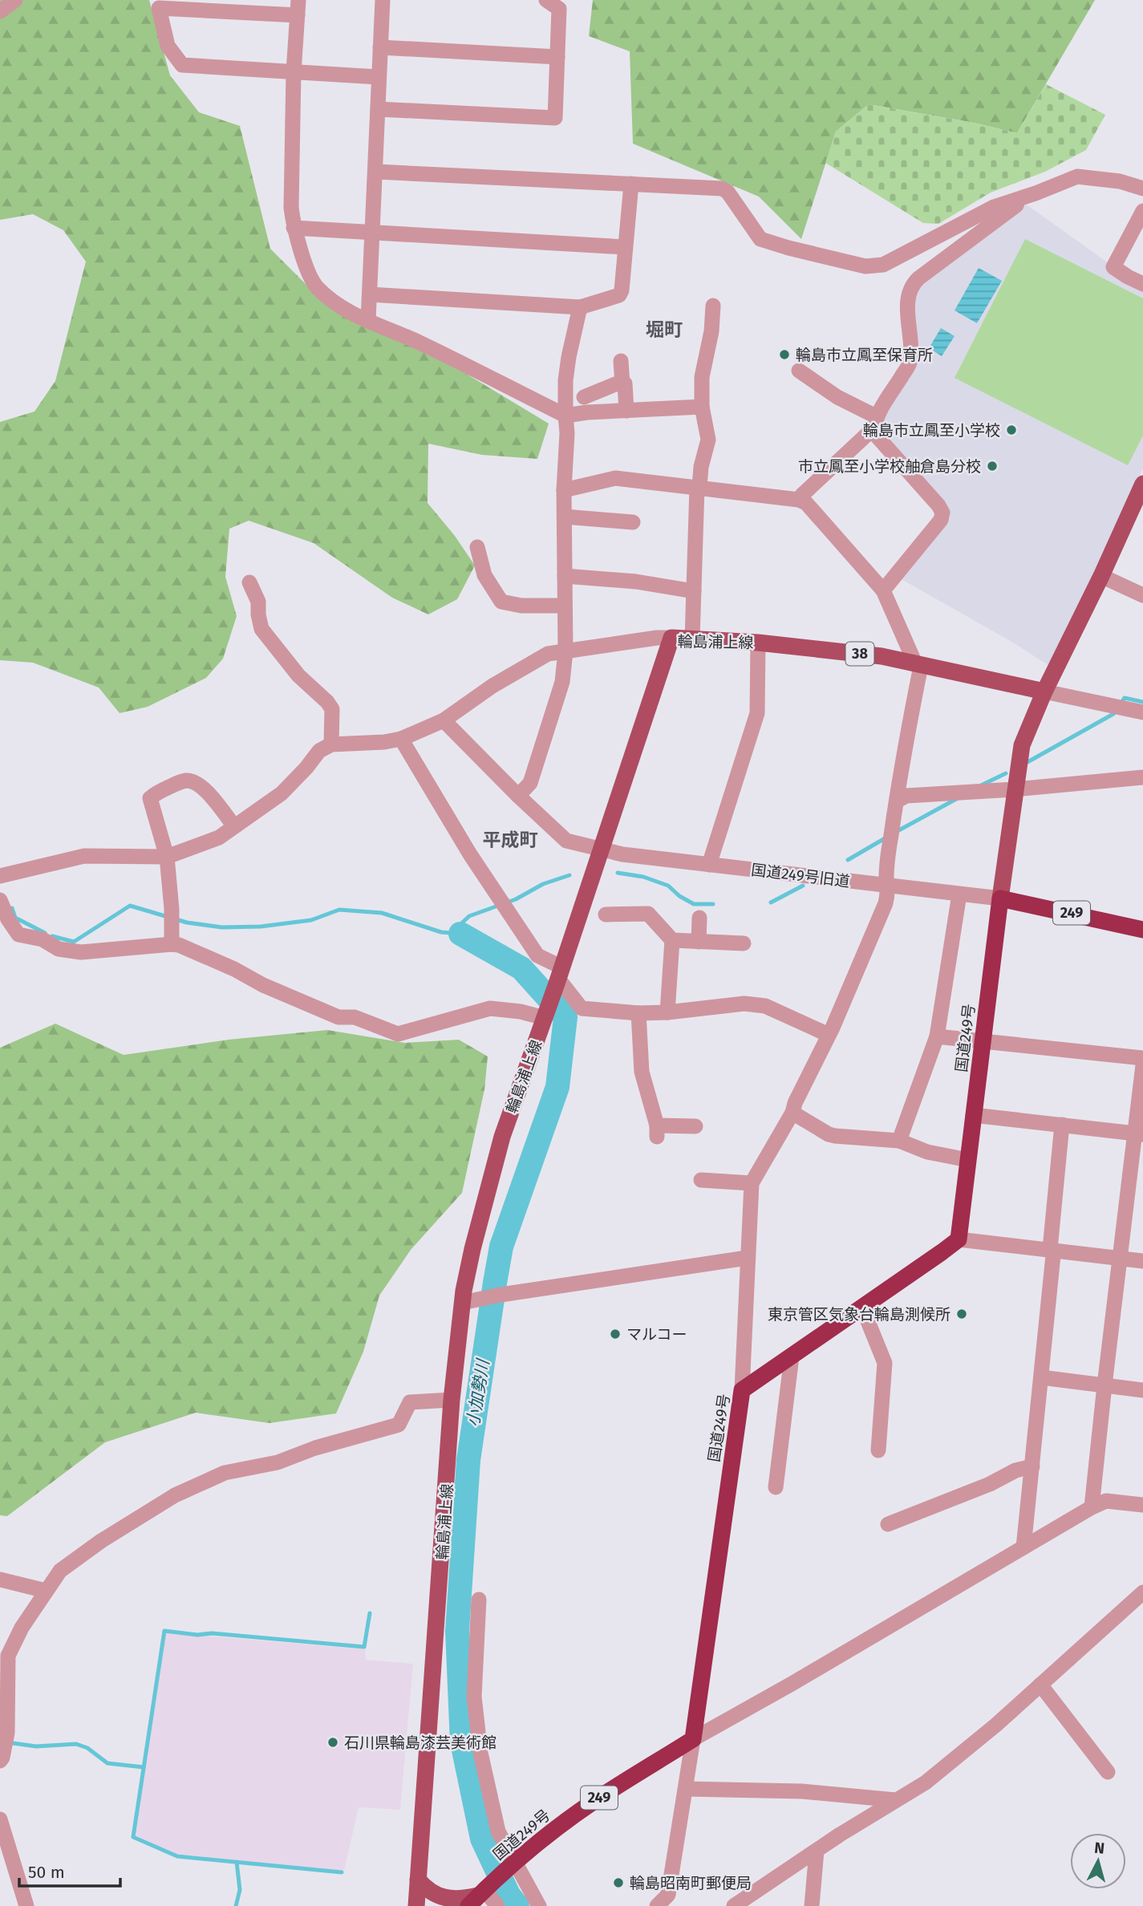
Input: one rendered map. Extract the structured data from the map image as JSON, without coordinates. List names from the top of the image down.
{
  "streets": {
    "highway": ["249", "国道249号"],
    "main road": ["輪島浦上線", "38"],
    "street": ["国道249号旧道"]
  },
  "crossings": [
    ["輪島浦上線", "国道249号旧道"],
    ["国道249号旧道", "249"],
    ["国道249号旧道", "国道249号"],
    ["249", "国道249号"]
  ],
  "districts": ["堀町", "平成町"],
  "water": ["小加勢川"],
  "places": [
    "輪島市立鳳至保育所",
    "輪島市立鳳至小学校",
    "市立鳳至小学校舳倉島分校",
    "東京管区気象台輪島測候所",
    "マルコー",
    "石川県輪島漆芸美術館",
    "輪島昭南町郵便局"
  ],
  "scale_bar": "50 m",
  "north": "top"
}
